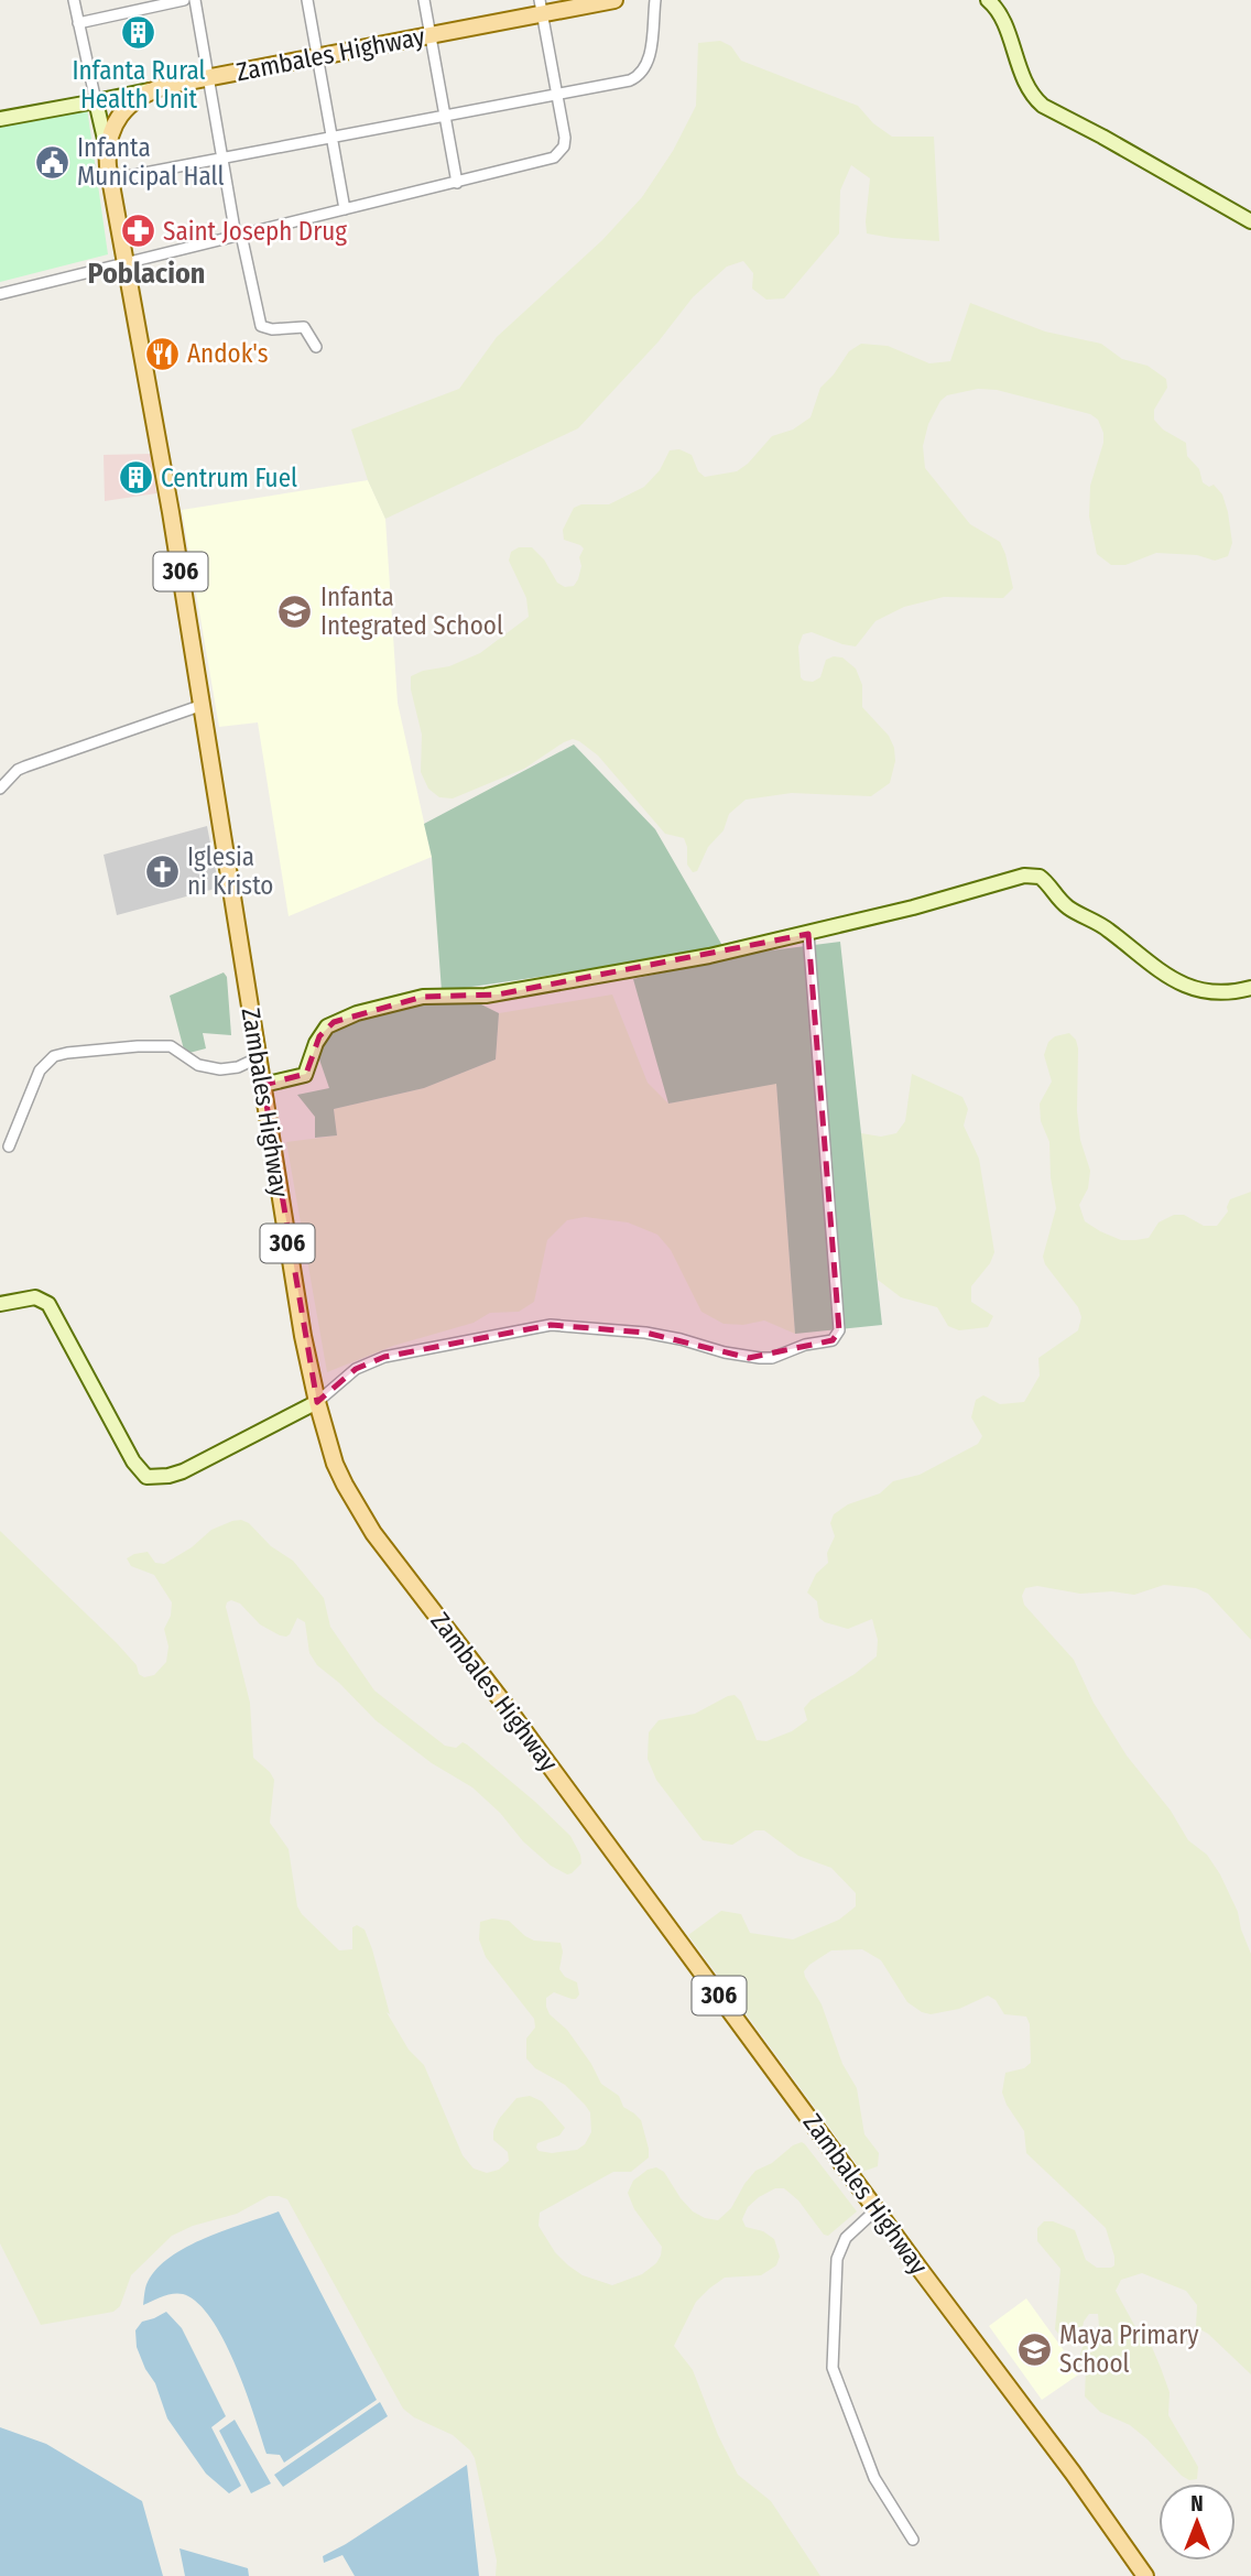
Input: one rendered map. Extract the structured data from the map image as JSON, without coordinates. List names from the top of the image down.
{
  "streets": {
    "main road": ["Zambales Highway", "306"]
  },
  "districts": ["Poblacion"],
  "places": {
    "building": ["Infanta Rural Health Unit", "Centrum Fuel"],
    "public building": ["Infanta Municipal Hall"],
    "pharmacy": ["Saint Joseph Drug"],
    "restaurant": ["Andok's"],
    "school or university": ["Infanta Integrated School", "Maya Primary School"],
    "church": ["Iglesia ni Kristo"]
  },
  "north": "top"
}
